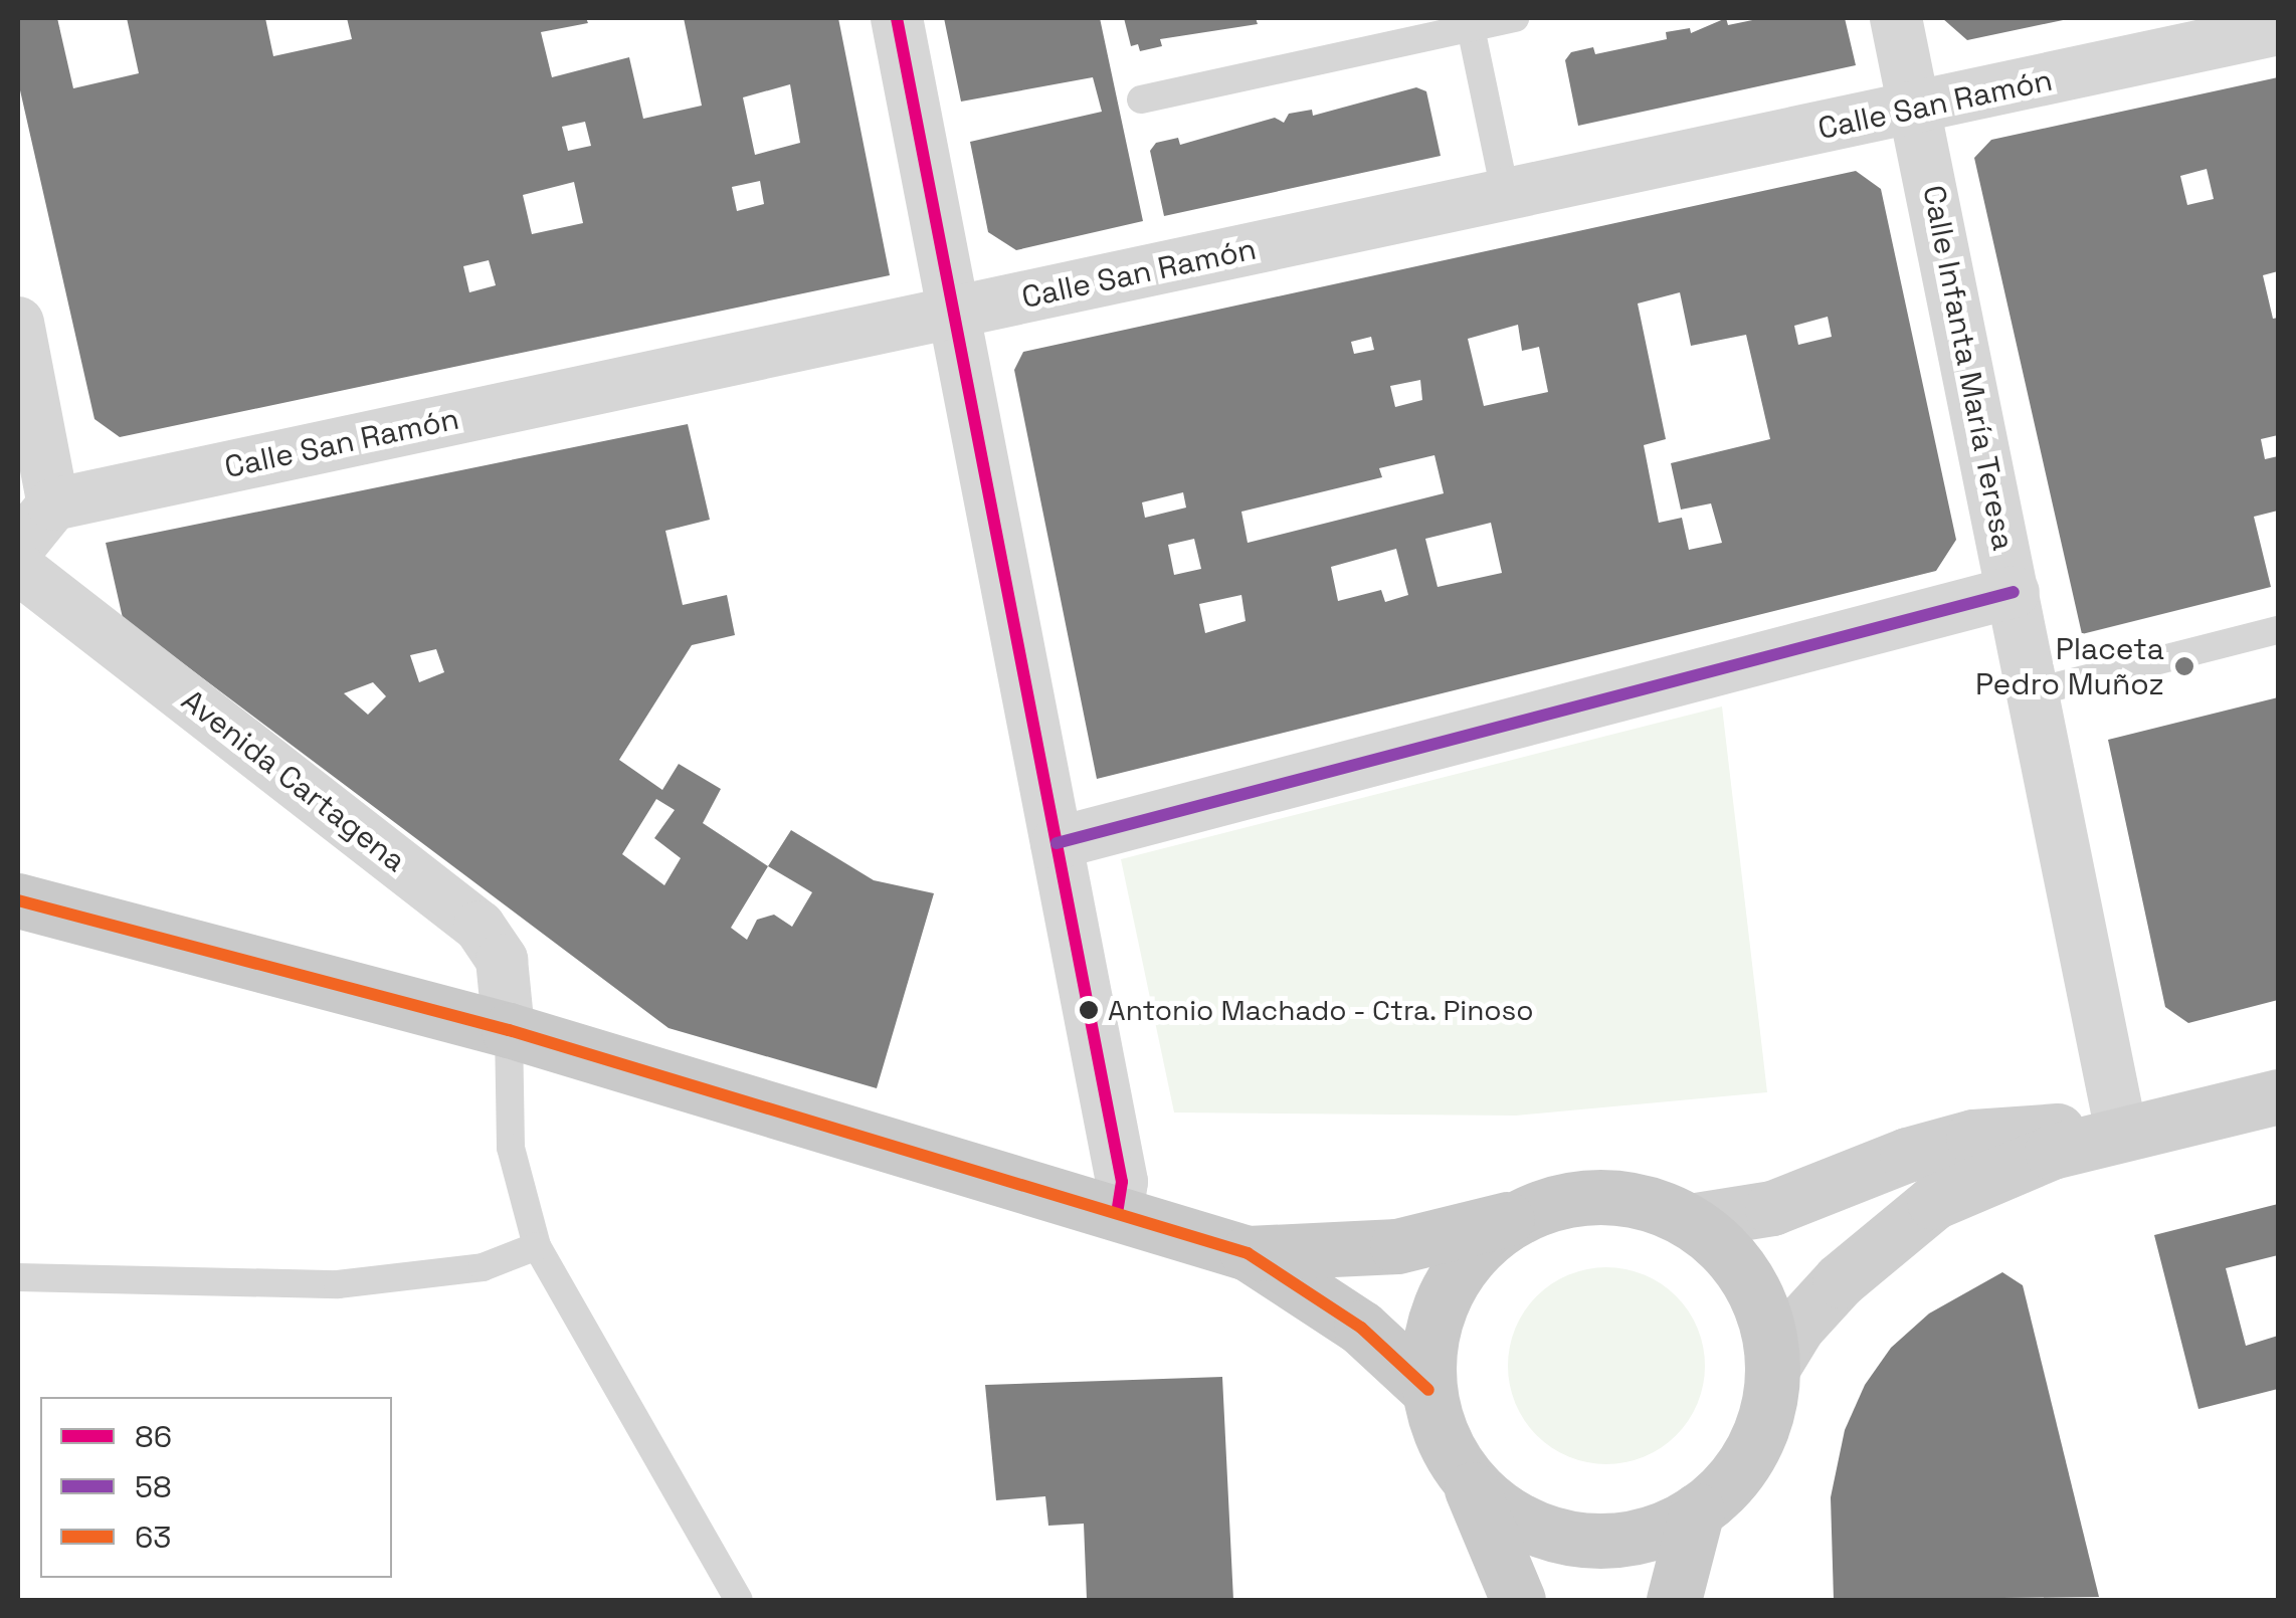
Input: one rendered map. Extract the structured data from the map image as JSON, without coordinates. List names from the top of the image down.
{
  "streets": {
    "street": ["Calle San Ramón", "Calle Infanta María Teresa", "Avenida Cartagena"]
  },
  "crossings": [
    ["Calle San Ramón", "Calle Infanta María Teresa"]
  ],
  "places": ["Placeta Pedro Muñoz", "Antonio Machado - Ctra. Pinoso"],
  "lines": ["transit line 86", "transit line 58", "transit line 63"],
  "legend": ["86", "58", "63"]
}
